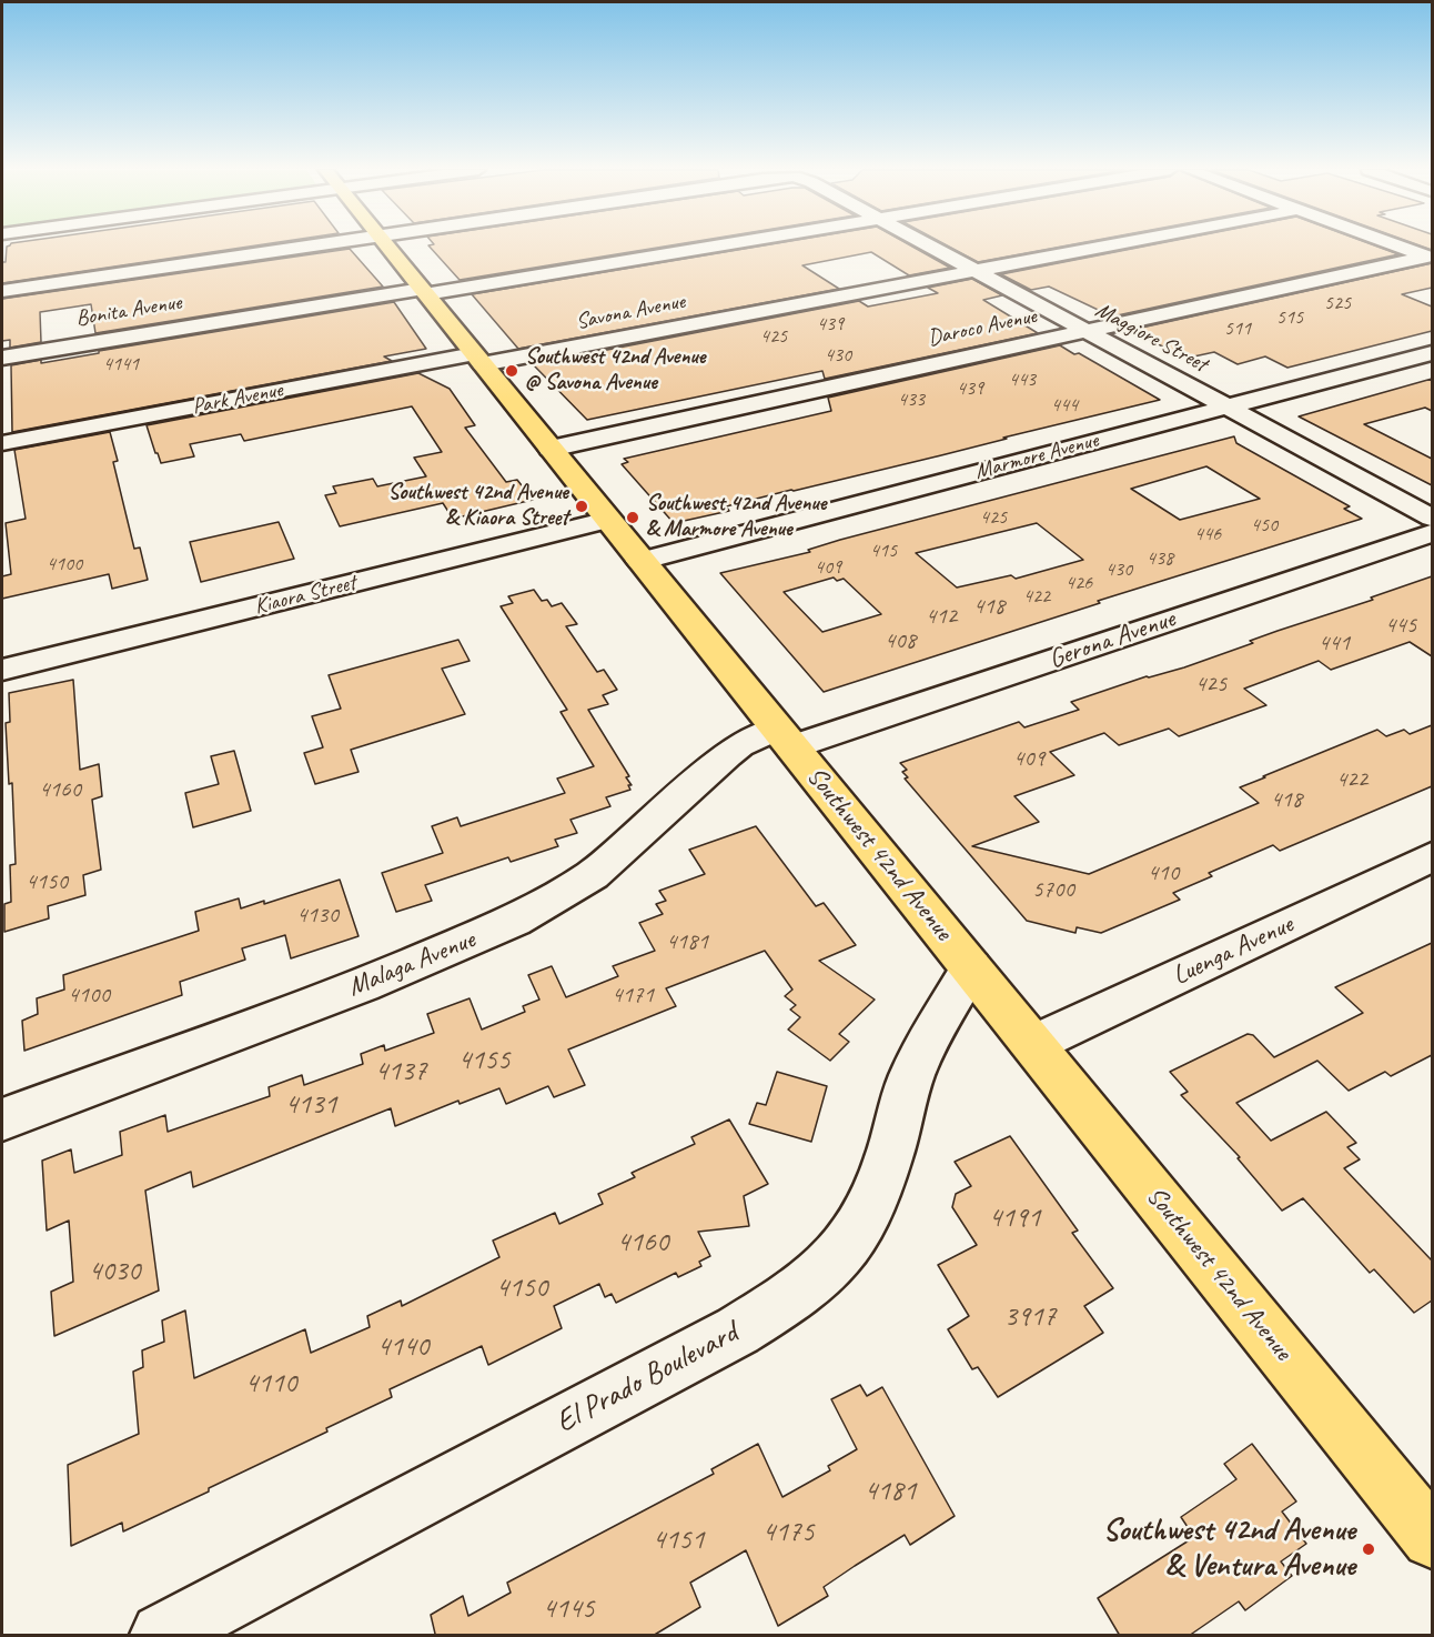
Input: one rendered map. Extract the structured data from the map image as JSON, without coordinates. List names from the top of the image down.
{
  "streets": {
    "main road": ["Southwest 42nd Avenue"],
    "street": [
      "Bonita Avenue",
      "Savona Avenue",
      "Daroco Avenue",
      "Maggiore Street",
      "Park Avenue",
      "Marmore Avenue",
      "Kiaora Street",
      "Gerona Avenue",
      "Luenga Avenue",
      "Malaga Avenue",
      "El Prado Boulevard"
    ]
  },
  "crossings": [
    ["Bonita Avenue", "Southwest 42nd Avenue"],
    ["Savona Avenue", "Maggiore Street"],
    ["Savona Avenue", "Park Avenue"],
    ["Savona Avenue", "Southwest 42nd Avenue"],
    ["Daroco Avenue", "Maggiore Street"],
    ["Daroco Avenue", "Southwest 42nd Avenue"],
    ["Maggiore Street", "Marmore Avenue"],
    ["Park Avenue", "Southwest 42nd Avenue"],
    ["Marmore Avenue", "Southwest 42nd Avenue"],
    ["Kiaora Street", "Southwest 42nd Avenue"],
    ["Gerona Avenue", "Southwest 42nd Avenue"],
    ["Gerona Avenue", "Malaga Avenue"],
    ["Southwest 42nd Avenue", "Luenga Avenue"],
    ["Southwest 42nd Avenue", "Malaga Avenue"],
    ["Southwest 42nd Avenue", "El Prado Boulevard"]
  ],
  "places": [
    "Southwest 42nd Avenue @ Savona Avenue",
    "Southwest 42nd Avenue & Kiaora Street",
    "Southwest 42nd Avenue & Marmore Avenue",
    "Southwest 42nd Avenue & Ventura Avenue"
  ],
  "house_numbers": [
    "525",
    "515",
    "439",
    "511",
    "425",
    "430",
    "4141",
    "443",
    "439",
    "433",
    "444",
    "425",
    "450",
    "446",
    "415",
    "438",
    "4100",
    "409",
    "430",
    "426",
    "422",
    "418",
    "412",
    "445",
    "408",
    "441",
    "425",
    "409",
    "422",
    "4160",
    "418",
    "410",
    "4150",
    "5700",
    "4130",
    "4181",
    "4100",
    "4171",
    "4155",
    "4137",
    "4131",
    "4191",
    "4160",
    "4030",
    "4150",
    "3917",
    "4140",
    "4110",
    "4181",
    "4175",
    "4151",
    "4145"
  ]
}
